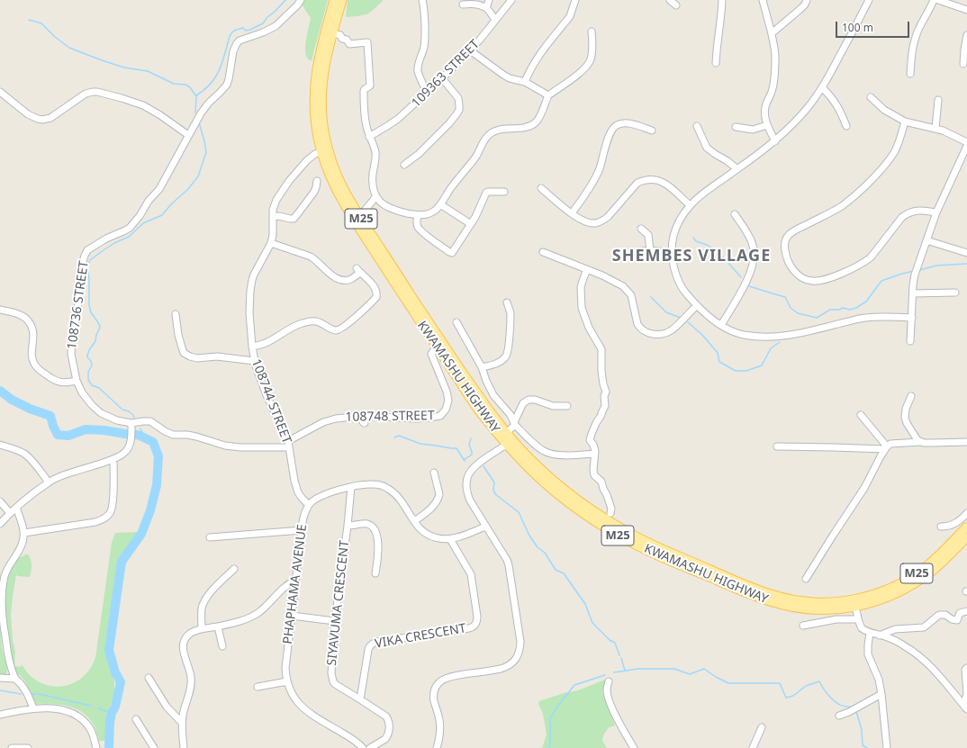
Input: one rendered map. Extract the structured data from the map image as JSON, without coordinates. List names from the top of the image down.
{
  "streets": {
    "main road": ["M25", "KWAMASHU HIGHWAY"],
    "street": [
      "109363 STREET",
      "108736 STREET",
      "108744 STREET",
      "108748 STREET",
      "PHAPHAMA AVENUE",
      "SIYAVUMA CRESCENT",
      "VIKA CRESCENT"
    ]
  },
  "crossings": [
    ["108736 STREET", "108744 STREET"],
    ["108736 STREET", "108748 STREET"],
    ["KWAMASHU HIGHWAY", "108744 STREET"],
    ["KWAMASHU HIGHWAY", "108748 STREET"],
    ["108744 STREET", "108748 STREET"],
    ["108744 STREET", "PHAPHAMA AVENUE"],
    ["SIYAVUMA CRESCENT", "VIKA CRESCENT"]
  ],
  "districts": ["SHEMBES VILLAGE"],
  "scale_bar": "100 m"
}
